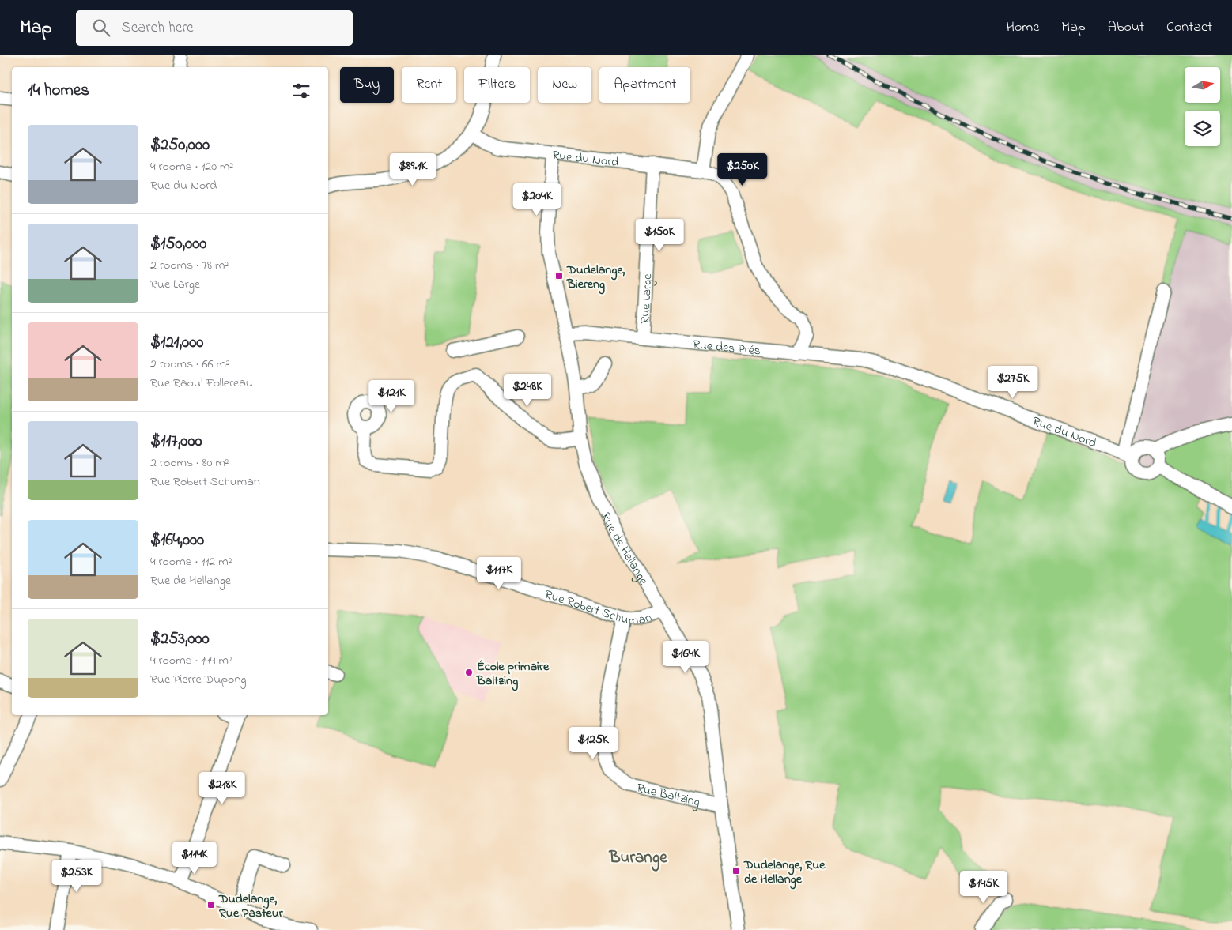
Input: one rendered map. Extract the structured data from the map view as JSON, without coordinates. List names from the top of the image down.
{
  "streets": {
    "street": [
      "Rue du Nord",
      "Rue Large",
      "Rue des Prés",
      "Rue de Hellange",
      "Rue Robert Schuman",
      "Rue Baltzing"
    ]
  },
  "crossings": [
    ["Rue du Nord", "Rue Large"],
    ["Rue du Nord", "Rue des Prés"],
    ["Rue du Nord", "Rue de Hellange"],
    ["Rue Large", "Rue des Prés"],
    ["Rue des Prés", "Rue de Hellange"],
    ["Rue de Hellange", "Rue Robert Schuman"],
    ["Rue de Hellange", "Rue Baltzing"],
    ["Rue Robert Schuman", "Rue Baltzing"]
  ],
  "districts": ["Burange"],
  "places": {
    "transit": ["Dudelange, Biereng", "Dudelange, Rue de Hellange", "Dudelange, Rue Pasteur"],
    "other": ["École primaire Baltzing"]
  },
  "north": "right",
  "page": {
    "header": "Map",
    "search": "Search here",
    "nav": [
      "Home",
      "Map",
      "About",
      "Contact"
    ],
    "chip": [
      "Buy",
      "Rent",
      "Filters",
      "New",
      "Apartment"
    ],
    "heading": "14 homes",
    "list": [
      {
        "name": "$250,000",
        "note": "4 rooms · 120 m² · Rue du Nord"
      },
      {
        "name": "$150,000",
        "note": "2 rooms · 78 m² · Rue Large"
      },
      {
        "name": "$121,000",
        "note": "2 rooms · 66 m² · Rue Raoul Follereau"
      },
      {
        "name": "$117,000",
        "note": "2 rooms · 80 m² · Rue Robert Schuman"
      },
      {
        "name": "$164,000",
        "note": "4 rooms · 112 m² · Rue de Hellange"
      },
      {
        "name": "$253,000",
        "note": "4 rooms · 144 m² · Rue Pierre Dupong"
      }
    ],
    "price": [
      "$89.1K",
      "$250K",
      "$204K",
      "$150K",
      "$275K",
      "$248K",
      "$121K",
      "$117K",
      "$164K",
      "$125K",
      "$218K",
      "$114K",
      "$253K",
      "$145K"
    ]
  }
}
